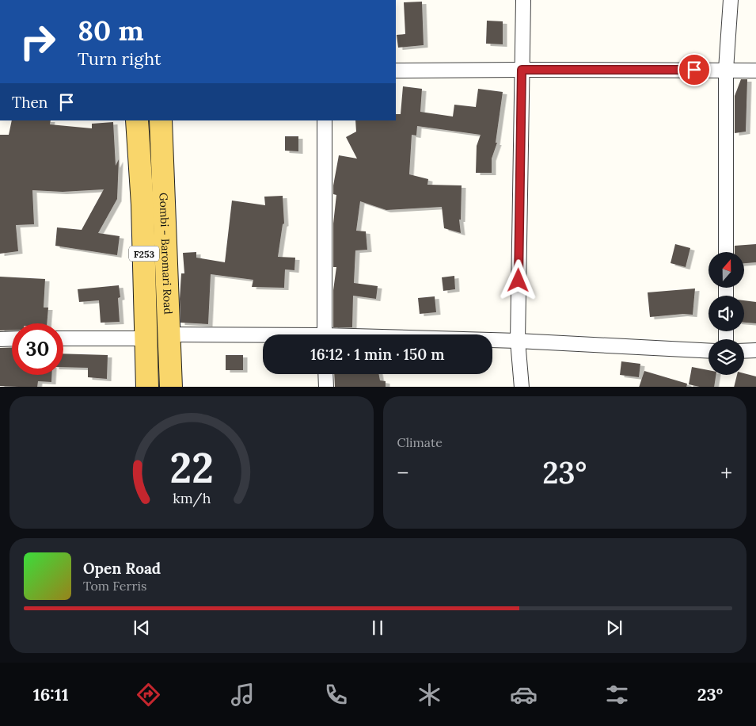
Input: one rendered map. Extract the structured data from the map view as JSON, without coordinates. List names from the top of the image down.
{
  "streets": {
    "main road": ["F253", "Gombi - Baromari Road"]
  },
  "north": "top",
  "page": {
    "turn": ["80 m", "Turn right"],
    "then": "Then",
    "limit": "30",
    "trip": "16:12 · 1 min · 150 m",
    "tile": "Climate",
    "heat": ["−", "23°", "+"],
    "song": ["Open Road", "Tom Ferris"],
    "tabs": ["16:11", "23°"],
    "gauge": ["22", "km/h"]
  }
}
